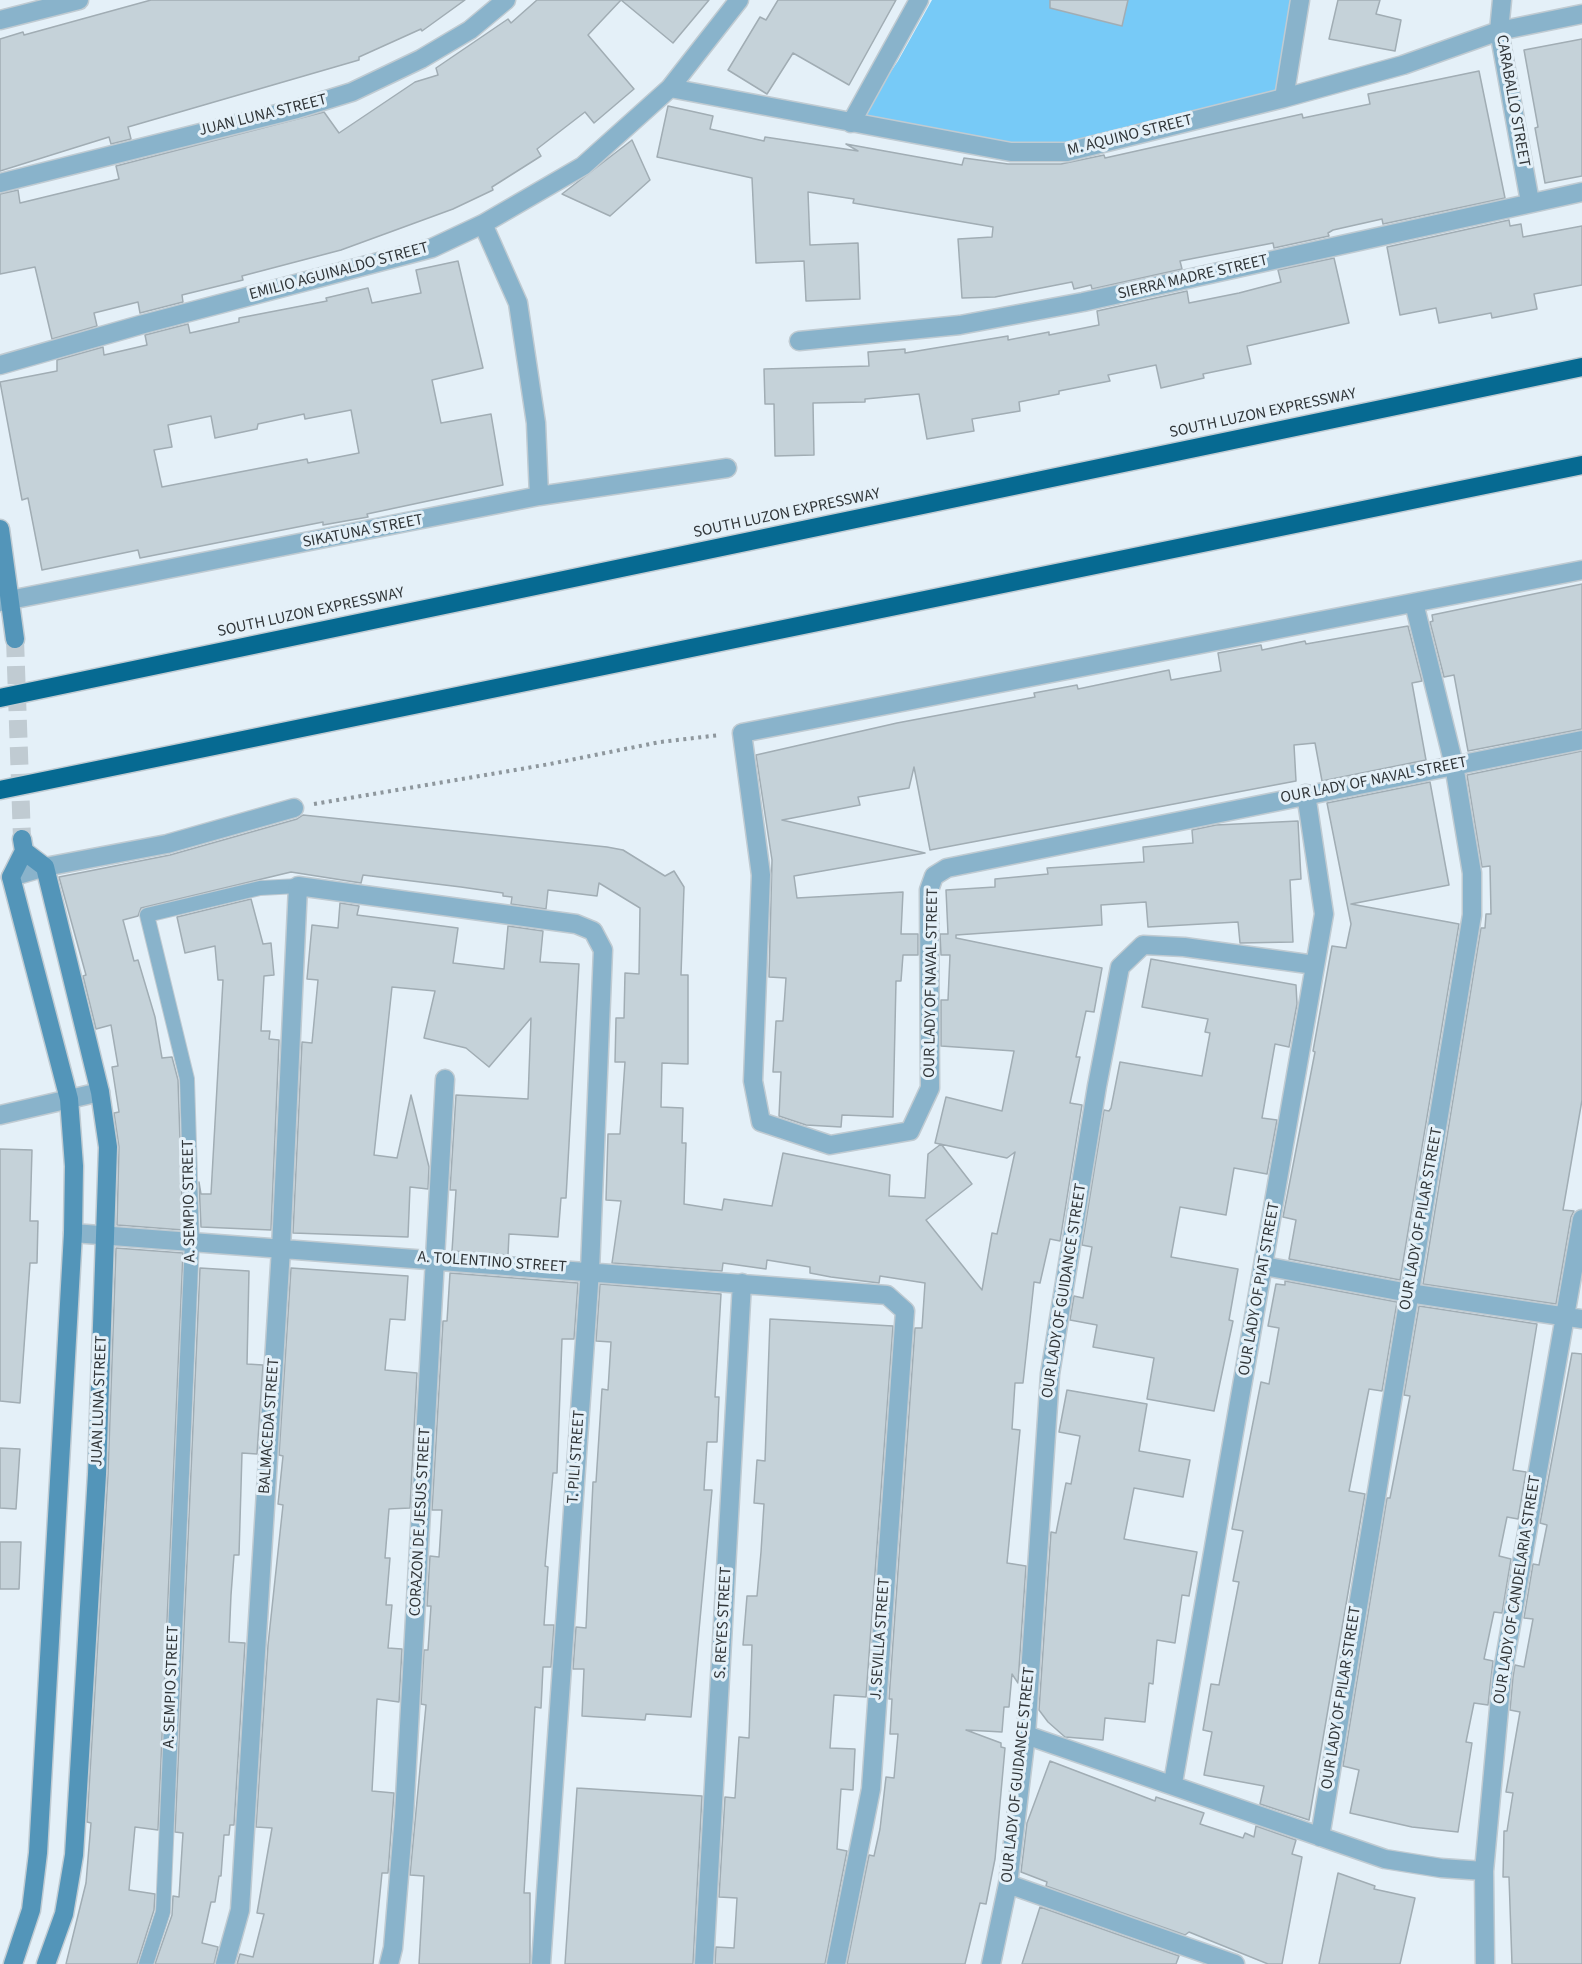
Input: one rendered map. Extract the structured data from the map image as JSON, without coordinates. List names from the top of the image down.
{
  "streets": {
    "highway": ["SOUTH LUZON EXPRESSWAY"],
    "street": [
      "CARABALLO STREET",
      "JUAN LUNA STREET",
      "M. AQUINO STREET",
      "EMILIO AGUINALDO STREET",
      "SIERRA MADRE STREET",
      "SIKATUNA STREET",
      "OUR LADY OF NAVAL STREET",
      "A. SEMPIO STREET",
      "OUR LADY OF PILAR STREET",
      "A. TOLENTINO STREET",
      "OUR LADY OF PIAT STREET",
      "OUR LADY OF GUIDANCE STREET",
      "BALMACEDA STREET",
      "T. PILI STREET",
      "CORAZON DE JESUS STREET",
      "OUR LADY OF CANDELARIA STREET",
      "S. REYES STREET",
      "J. SEVILLA STREET"
    ]
  },
  "crossings": [
    ["CARABALLO STREET", "M. AQUINO STREET"],
    ["CARABALLO STREET", "SIERRA MADRE STREET"],
    ["JUAN LUNA STREET", "A. TOLENTINO STREET"],
    ["M. AQUINO STREET", "EMILIO AGUINALDO STREET"],
    ["OUR LADY OF NAVAL STREET", "OUR LADY OF PILAR STREET"],
    ["OUR LADY OF NAVAL STREET", "OUR LADY OF PIAT STREET"],
    ["A. SEMPIO STREET", "A. TOLENTINO STREET"],
    ["A. SEMPIO STREET", "BALMACEDA STREET"],
    ["A. SEMPIO STREET", "T. PILI STREET"],
    ["A. TOLENTINO STREET", "BALMACEDA STREET"],
    ["A. TOLENTINO STREET", "T. PILI STREET"],
    ["A. TOLENTINO STREET", "CORAZON DE JESUS STREET"],
    ["A. TOLENTINO STREET", "S. REYES STREET"],
    ["A. TOLENTINO STREET", "J. SEVILLA STREET"],
    ["OUR LADY OF PIAT STREET", "OUR LADY OF GUIDANCE STREET"]
  ]
}
